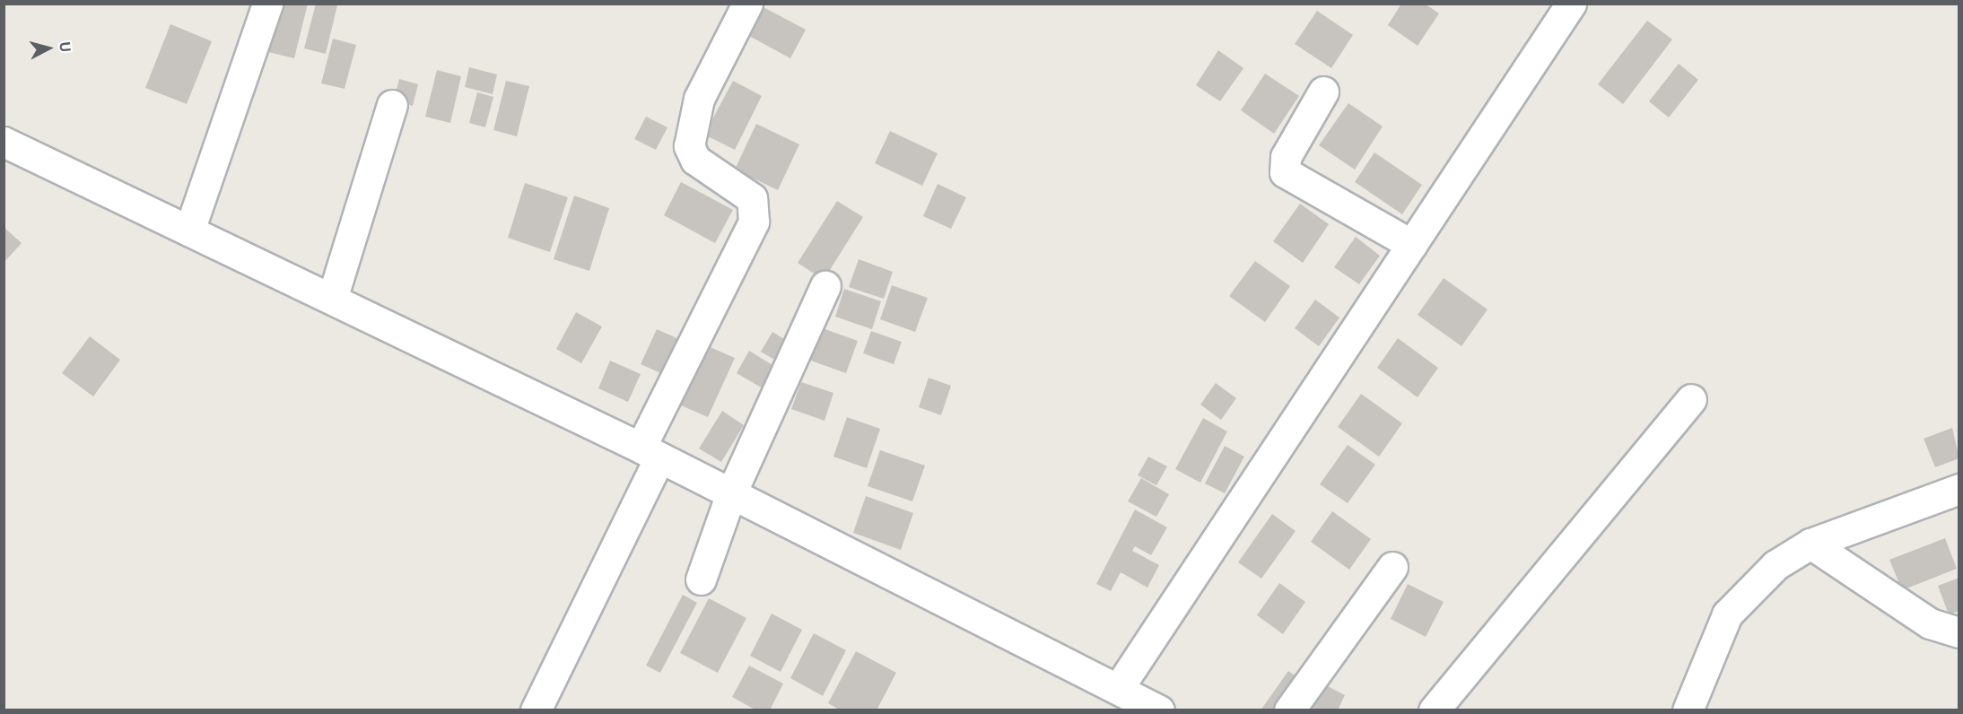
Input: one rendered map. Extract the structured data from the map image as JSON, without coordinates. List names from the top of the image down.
{
  "north": "right"
}
